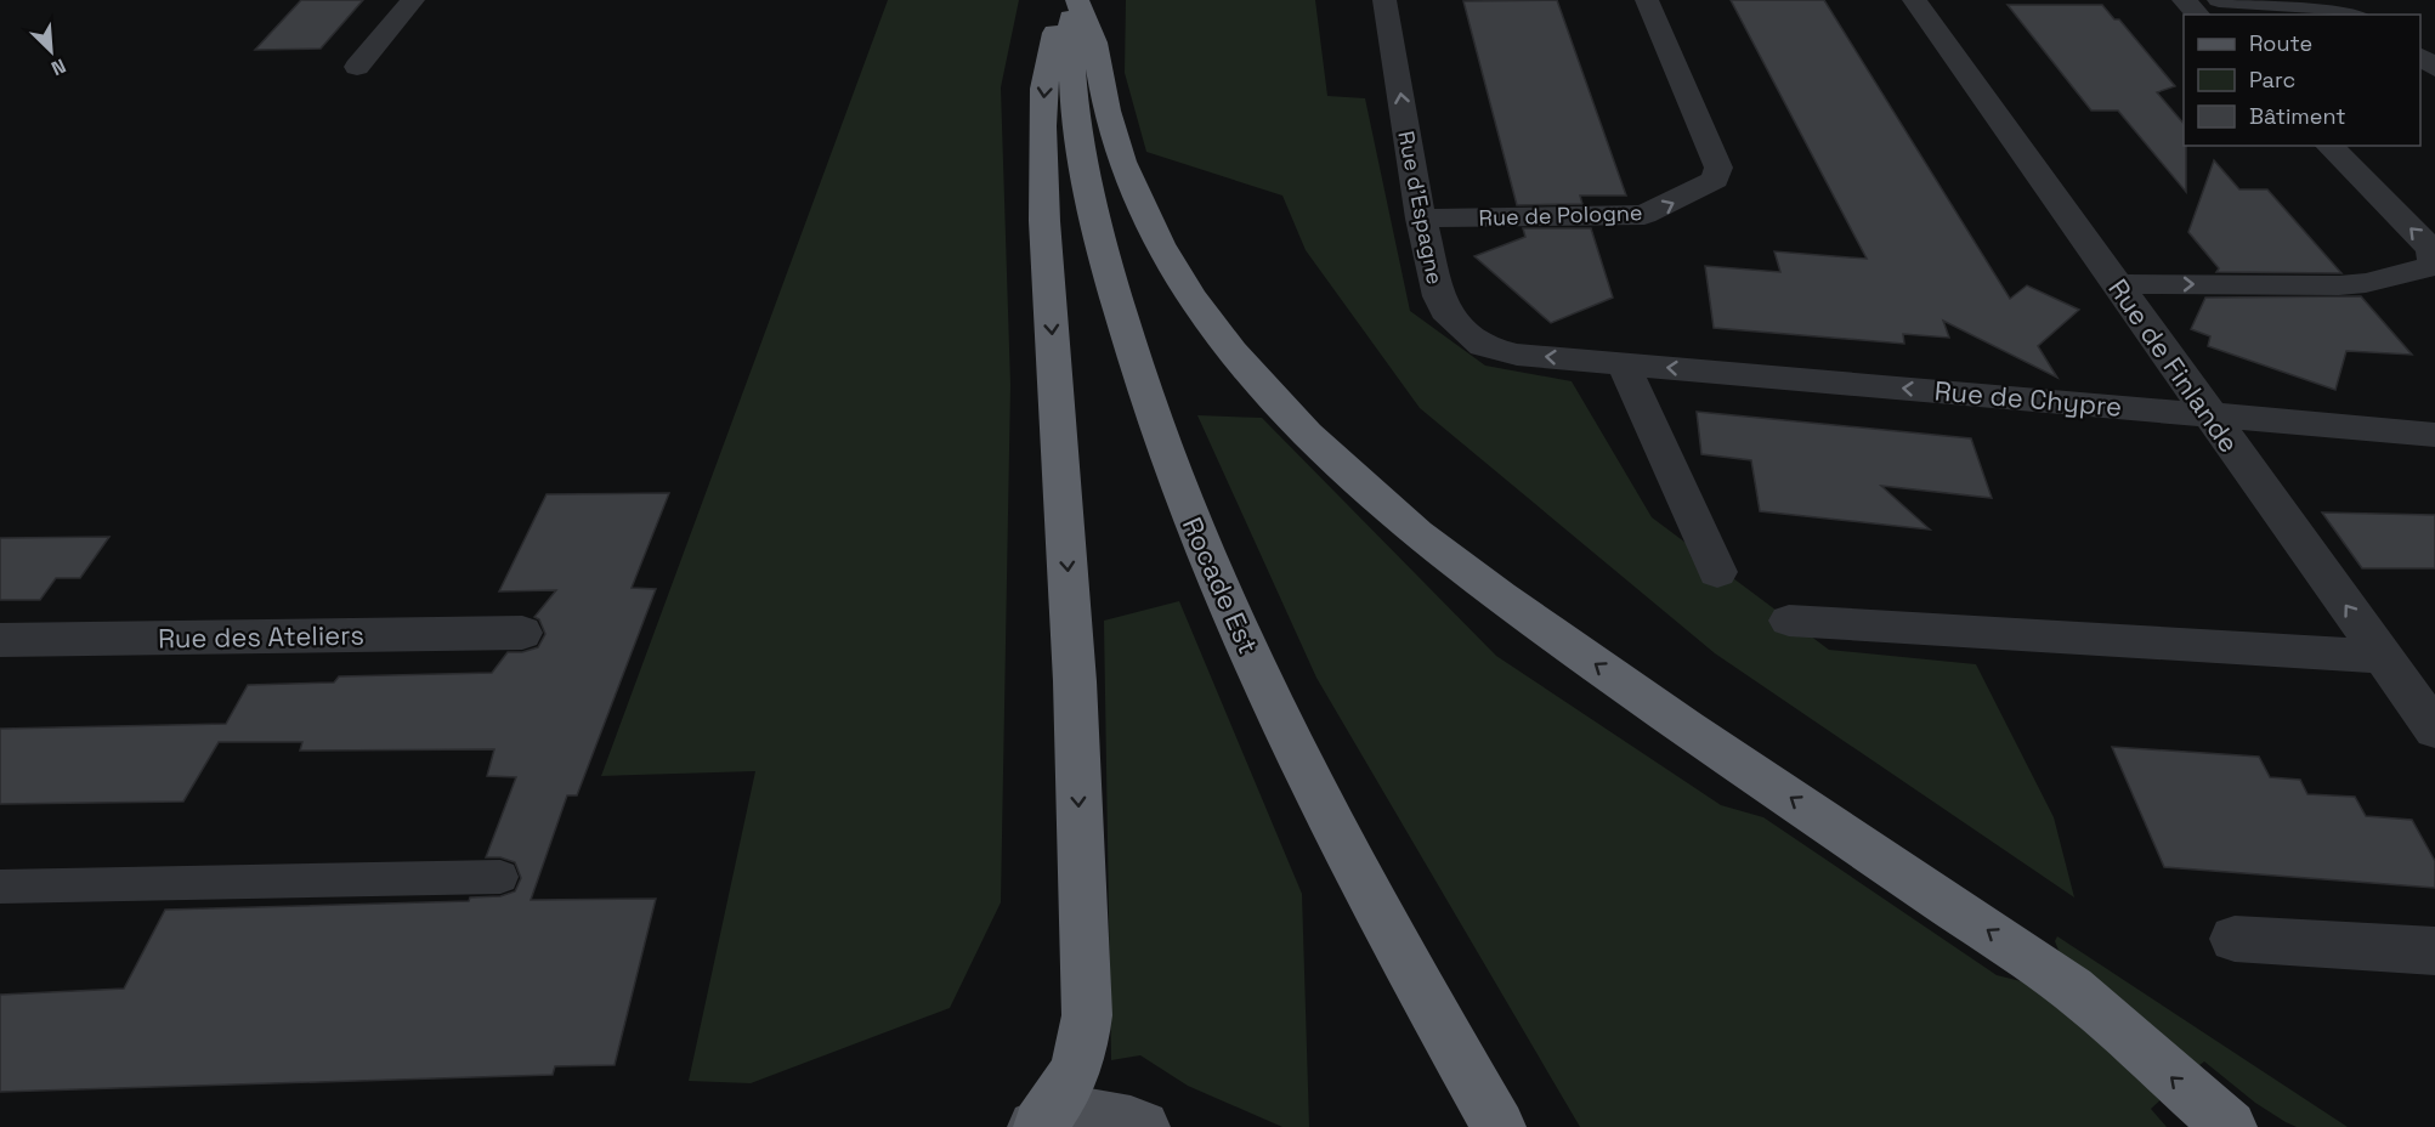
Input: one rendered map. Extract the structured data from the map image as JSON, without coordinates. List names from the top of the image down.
{
  "streets": {
    "highway": ["Rocade Est"],
    "street": [
      "Rue d'Espagne",
      "Rue de Pologne",
      "Rue de Finlande",
      "Rue de Chypre",
      "Rue des Ateliers"
    ]
  },
  "crossings": [
    ["Rue d'Espagne", "Rue de Pologne"],
    ["Rue d'Espagne", "Rue de Chypre"],
    ["Rue de Finlande", "Rue de Chypre"]
  ],
  "one_way": ["Rue d'Espagne"],
  "legend": ["Route", "Parc", "Bâtiment"],
  "north": "bottom right"
}
